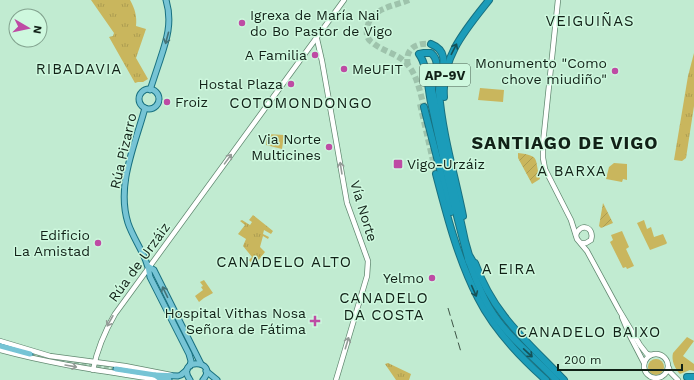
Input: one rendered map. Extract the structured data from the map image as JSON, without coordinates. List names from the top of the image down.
{
  "streets": {
    "highway": ["AP-9V"],
    "main road": ["Rúa Pizarro", "Vía Norte", "Rúa de Urzáiz"]
  },
  "crossings": [
    ["Rúa Pizarro", "Rúa de Urzáiz"],
    ["Vía Norte", "Rúa de Urzáiz"]
  ],
  "one_way": ["Vía Norte"],
  "districts": [
    "VEIGUIÑAS",
    "RIBADAVIA",
    "COTOMONDONGO",
    "SANTIAGO DE VIGO",
    "A BARXA",
    "CANADELO ALTO",
    "A EIRA",
    "CANADELO DA COSTA",
    "CANADELO BAIXO"
  ],
  "places": {
    "other": [
      "Igrexa de María Nai do Bo Pastor de Vigo",
      "A Familia",
      "MeUFIT",
      "Monumento \"Como chove miudiño\"",
      "Hostal Plaza",
      "Froiz",
      "Via Norte Multicines",
      "Edificio La Amistad",
      "Yelmo"
    ],
    "transit": ["Vigo-Urzáiz"],
    "health": ["Hospital Vithas Nosa Señora de Fátima"]
  },
  "scale_bar": "200 m",
  "north": "right"
}
